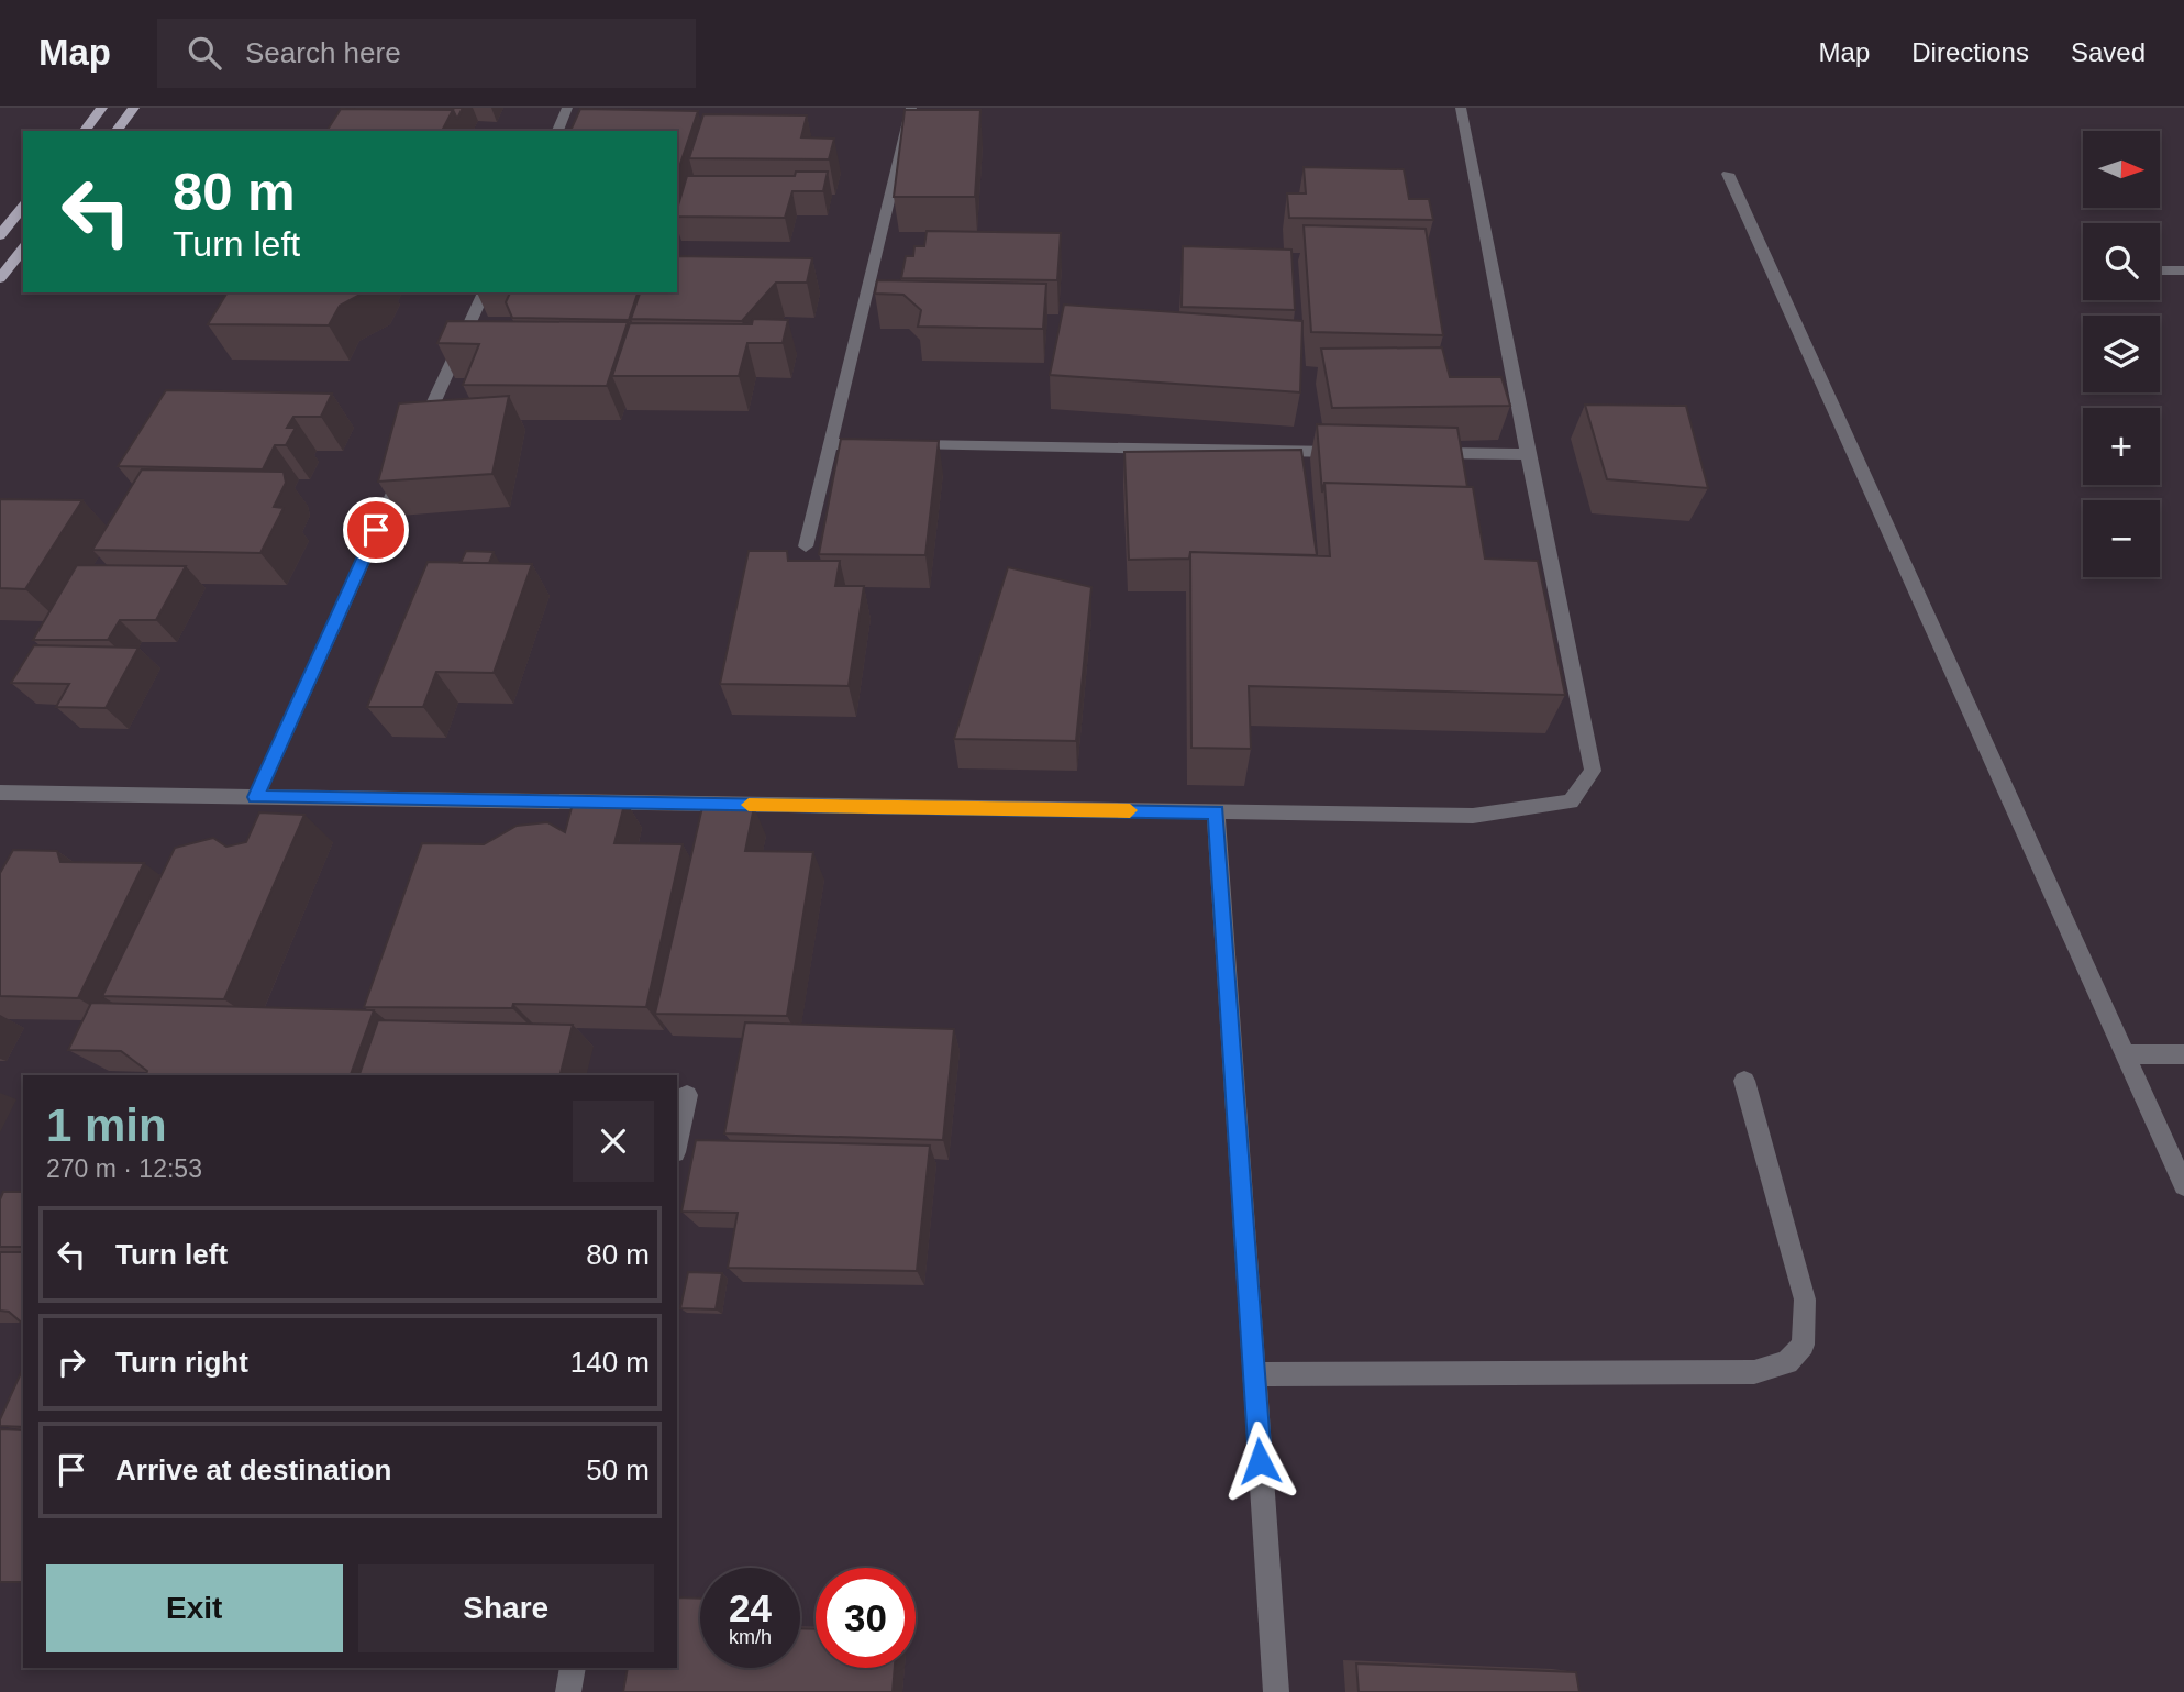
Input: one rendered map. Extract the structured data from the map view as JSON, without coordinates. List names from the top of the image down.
{
  "north": "right",
  "page": {
    "header": "Map",
    "search": "Search here",
    "nav": ["Map", "Directions", "Saved"],
    "map_buttons": ["+", "−"],
    "turn": ["80 m", "Turn left"],
    "heading": ["1 min", "270 m · 12:53"],
    "list": [
      {
        "name": "Turn left",
        "value": "80 m"
      },
      {
        "name": "Turn right",
        "value": "140 m"
      },
      {
        "name": "Arrive at destination",
        "value": "50 m"
      }
    ],
    "buttons": ["Exit", "Share"],
    "speed": "24 km/h",
    "limit": "30"
  }
}
